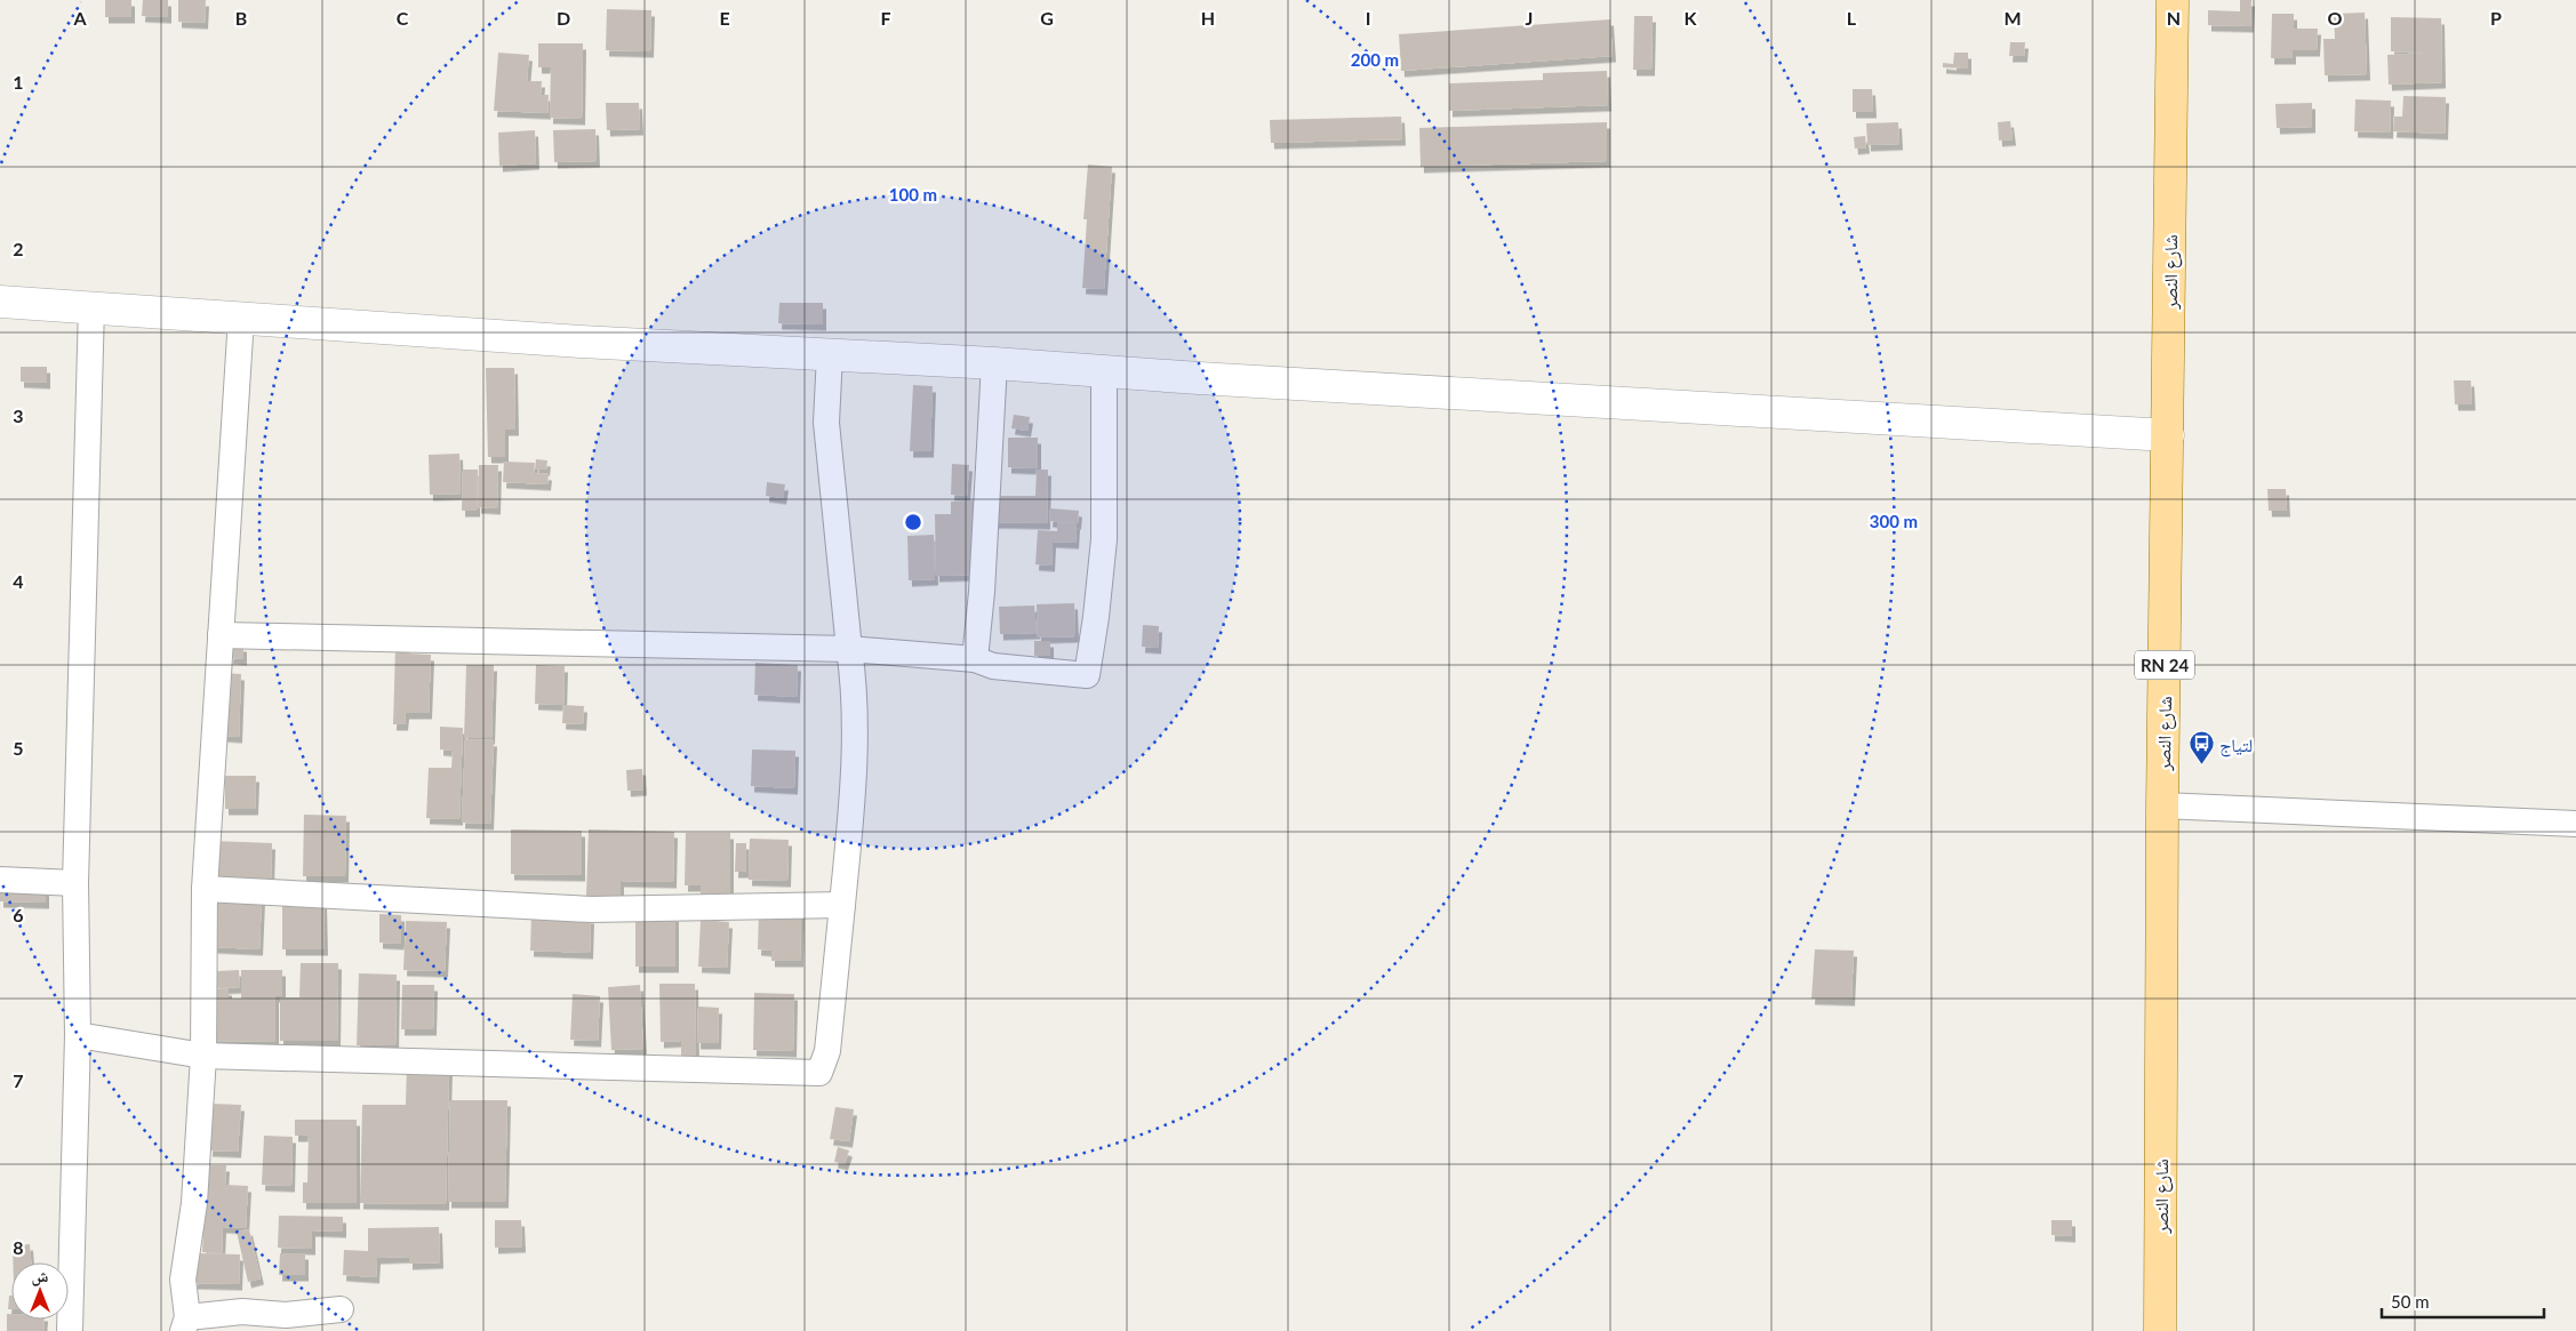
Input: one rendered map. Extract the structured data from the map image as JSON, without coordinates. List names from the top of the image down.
{
  "streets": {
    "main road": ["شارع النصر", "RN 24"]
  },
  "places": {
    "bus stop": ["لتياج"]
  },
  "scale_bar": "50 m",
  "north": "top",
  "grid": {
    "columns": [
      "A",
      "B",
      "C",
      "D",
      "E",
      "F",
      "G",
      "H",
      "I",
      "J",
      "K",
      "L",
      "M",
      "N",
      "O",
      "P"
    ],
    "rows": [
      "1",
      "2",
      "3",
      "4",
      "5",
      "6",
      "7",
      "8"
    ]
  },
  "rings": ["200 m", "100 m", "300 m"]
}
